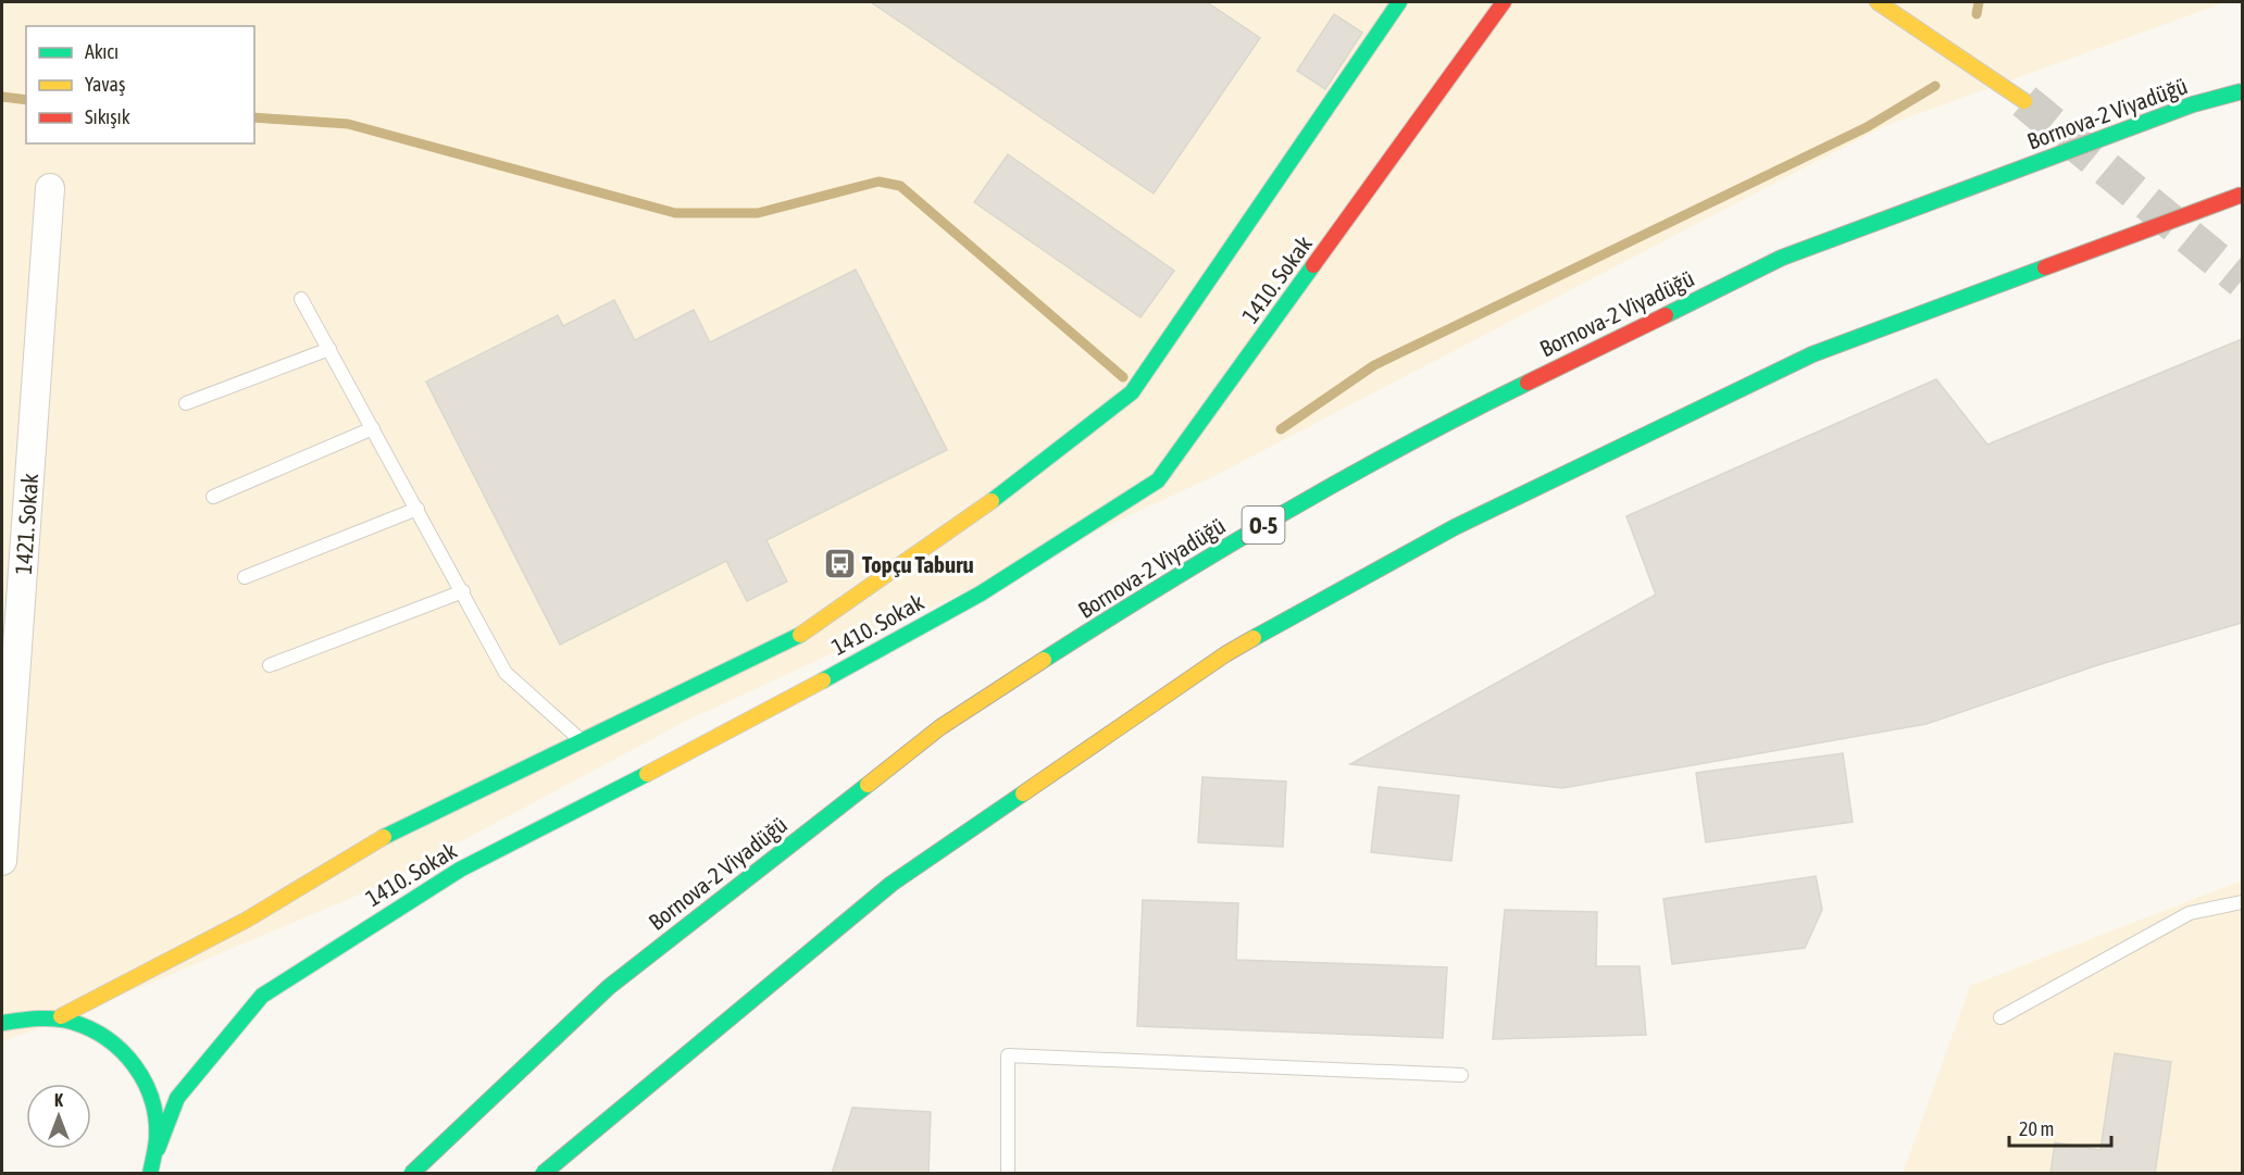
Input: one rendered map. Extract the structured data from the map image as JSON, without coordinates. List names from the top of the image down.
{
  "streets": {
    "main road": ["Bornova-2 Viyadüğü", "1410. Sokak", "O-5"],
    "street": ["1421. Sokak"]
  },
  "places": {
    "bus stop": ["Topçu Taburu"]
  },
  "legend": ["Akıcı", "Yavaş", "Sıkışık"],
  "scale_bar": "20 m",
  "north": "top"
}
